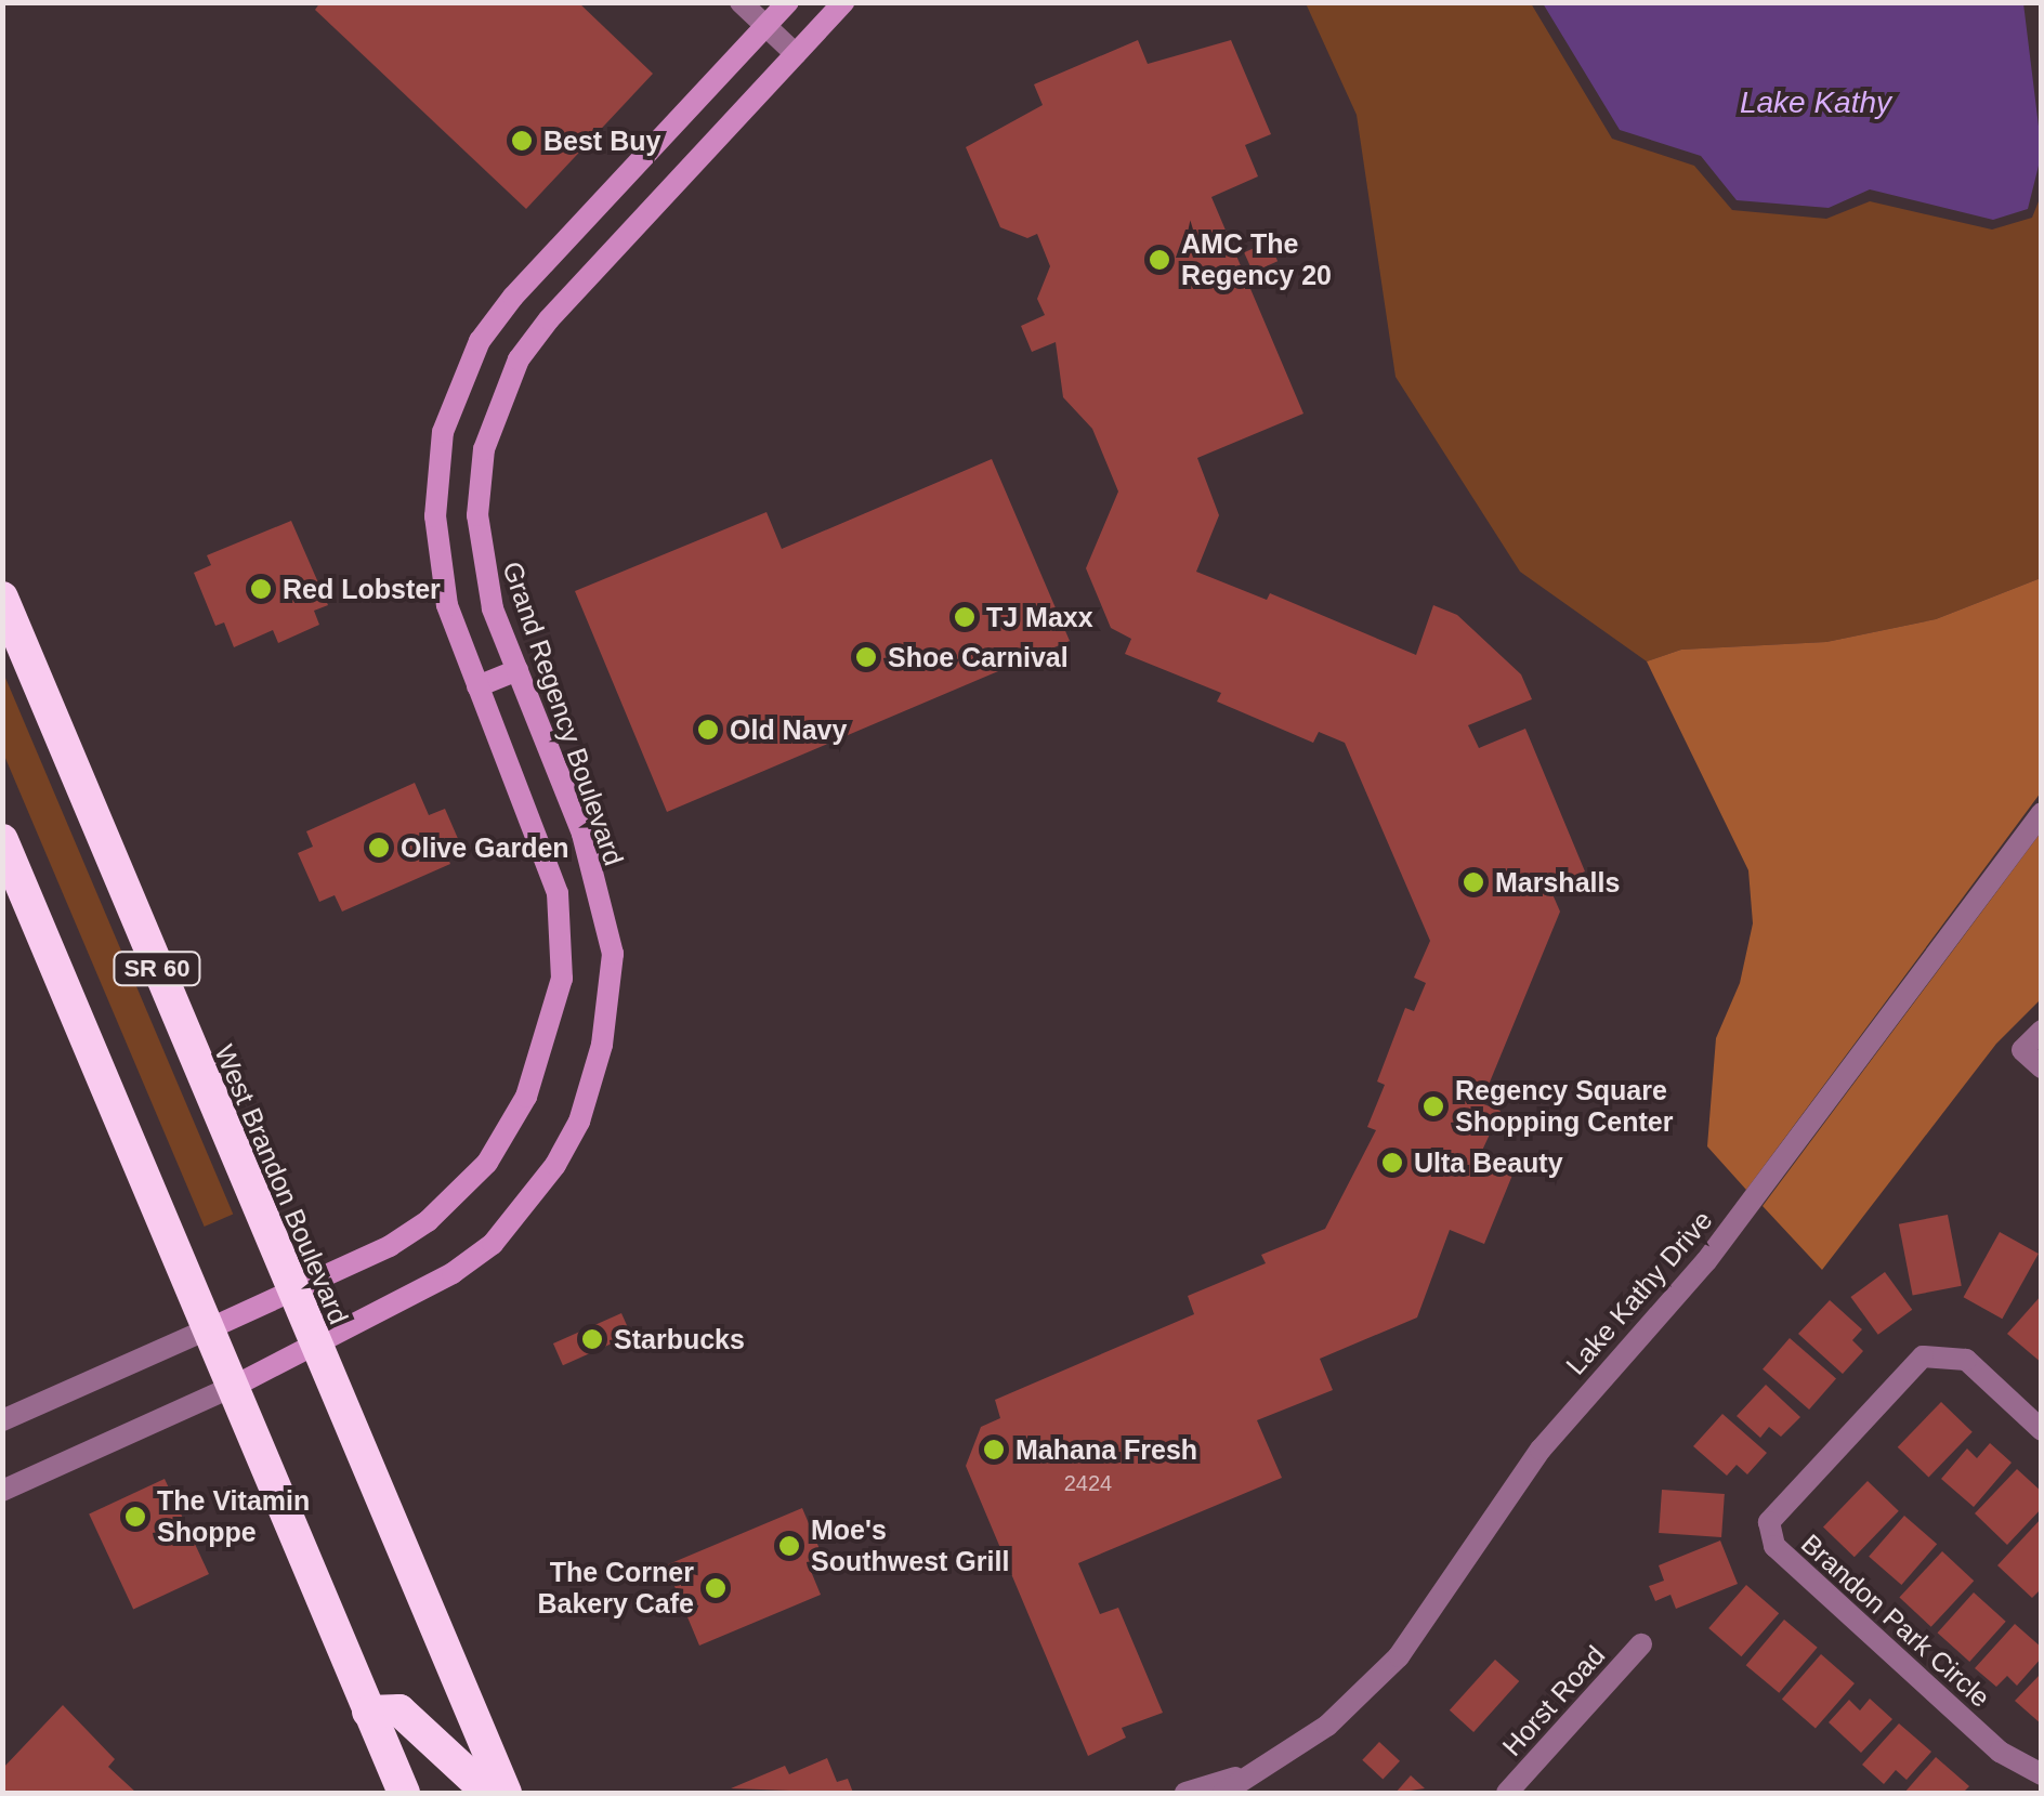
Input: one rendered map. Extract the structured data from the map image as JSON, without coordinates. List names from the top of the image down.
{
  "streets": {
    "highway": ["SR 60", "West Brandon Boulevard"],
    "street": [
      "Grand Regency Boulevard",
      "Lake Kathy Drive",
      "Brandon Park Circle",
      "Horst Road"
    ]
  },
  "crossings": [
    ["Grand Regency Boulevard", "West Brandon Boulevard"]
  ],
  "water": ["Lake Kathy"],
  "places": [
    "Best Buy",
    "AMC The Regency 20",
    "Red Lobster",
    "TJ Maxx",
    "Shoe Carnival",
    "Old Navy",
    "Olive Garden",
    "Marshalls",
    "Regency Square Shopping Center",
    "Ulta Beauty",
    "Starbucks",
    "Mahana Fresh",
    "The Vitamin Shoppe",
    "Moe's Southwest Grill",
    "The Corner Bakery Cafe"
  ],
  "house_numbers": ["2424"]
}
